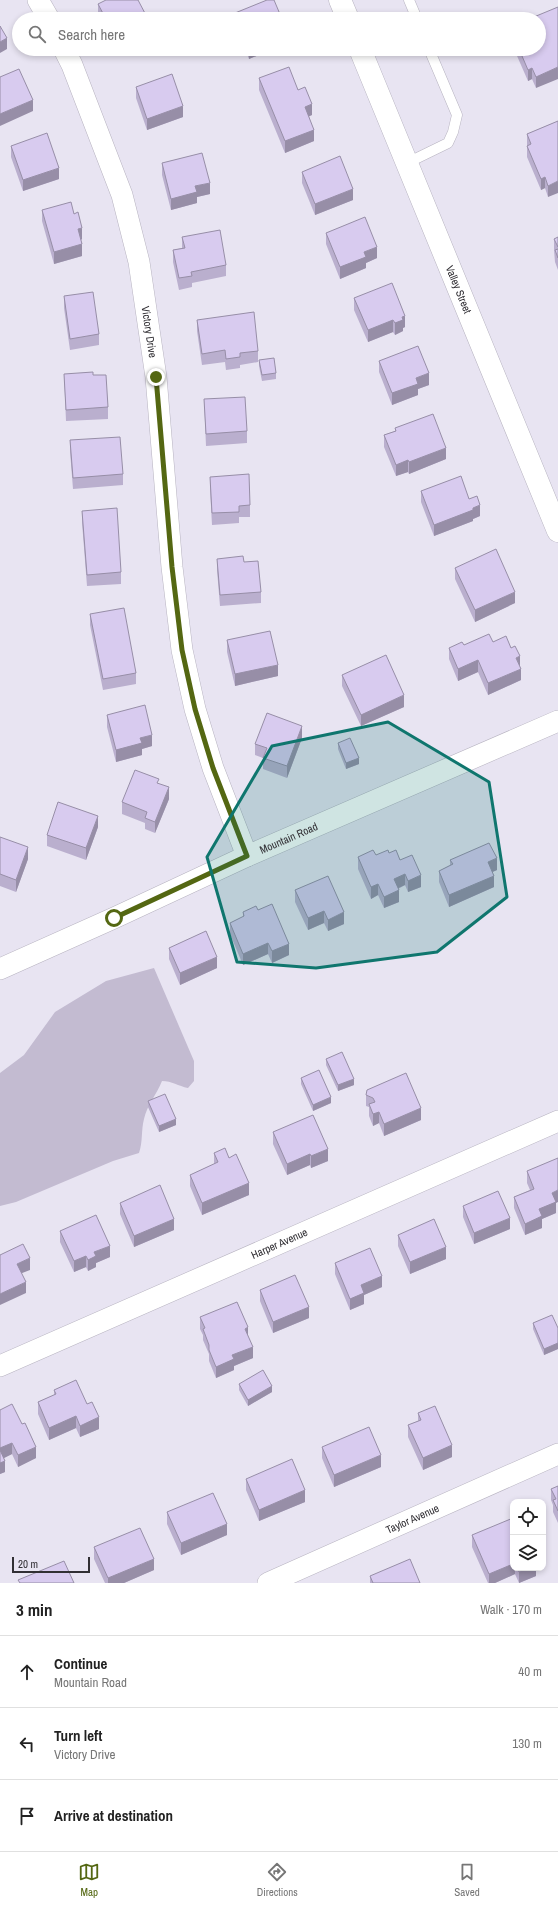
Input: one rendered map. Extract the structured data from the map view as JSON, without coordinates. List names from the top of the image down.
{
  "streets": {
    "street": [
      "Valley Street",
      "Victory Drive",
      "Mountain Road",
      "Harper Avenue",
      "Taylor Avenue"
    ]
  },
  "crossings": [
    ["Victory Drive", "Mountain Road"]
  ],
  "scale_bar": "20 m",
  "page": {
    "search": "Search here",
    "scale": "20 m",
    "heading": ["3 min", "Walk · 170 m"],
    "list": [
      ["Continue", "Mountain Road", "40 m"],
      ["Turn left", "Victory Drive", "130 m"],
      "Arrive at destination"
    ],
    "nav": ["Map", "Directions", "Saved"]
  }
}
